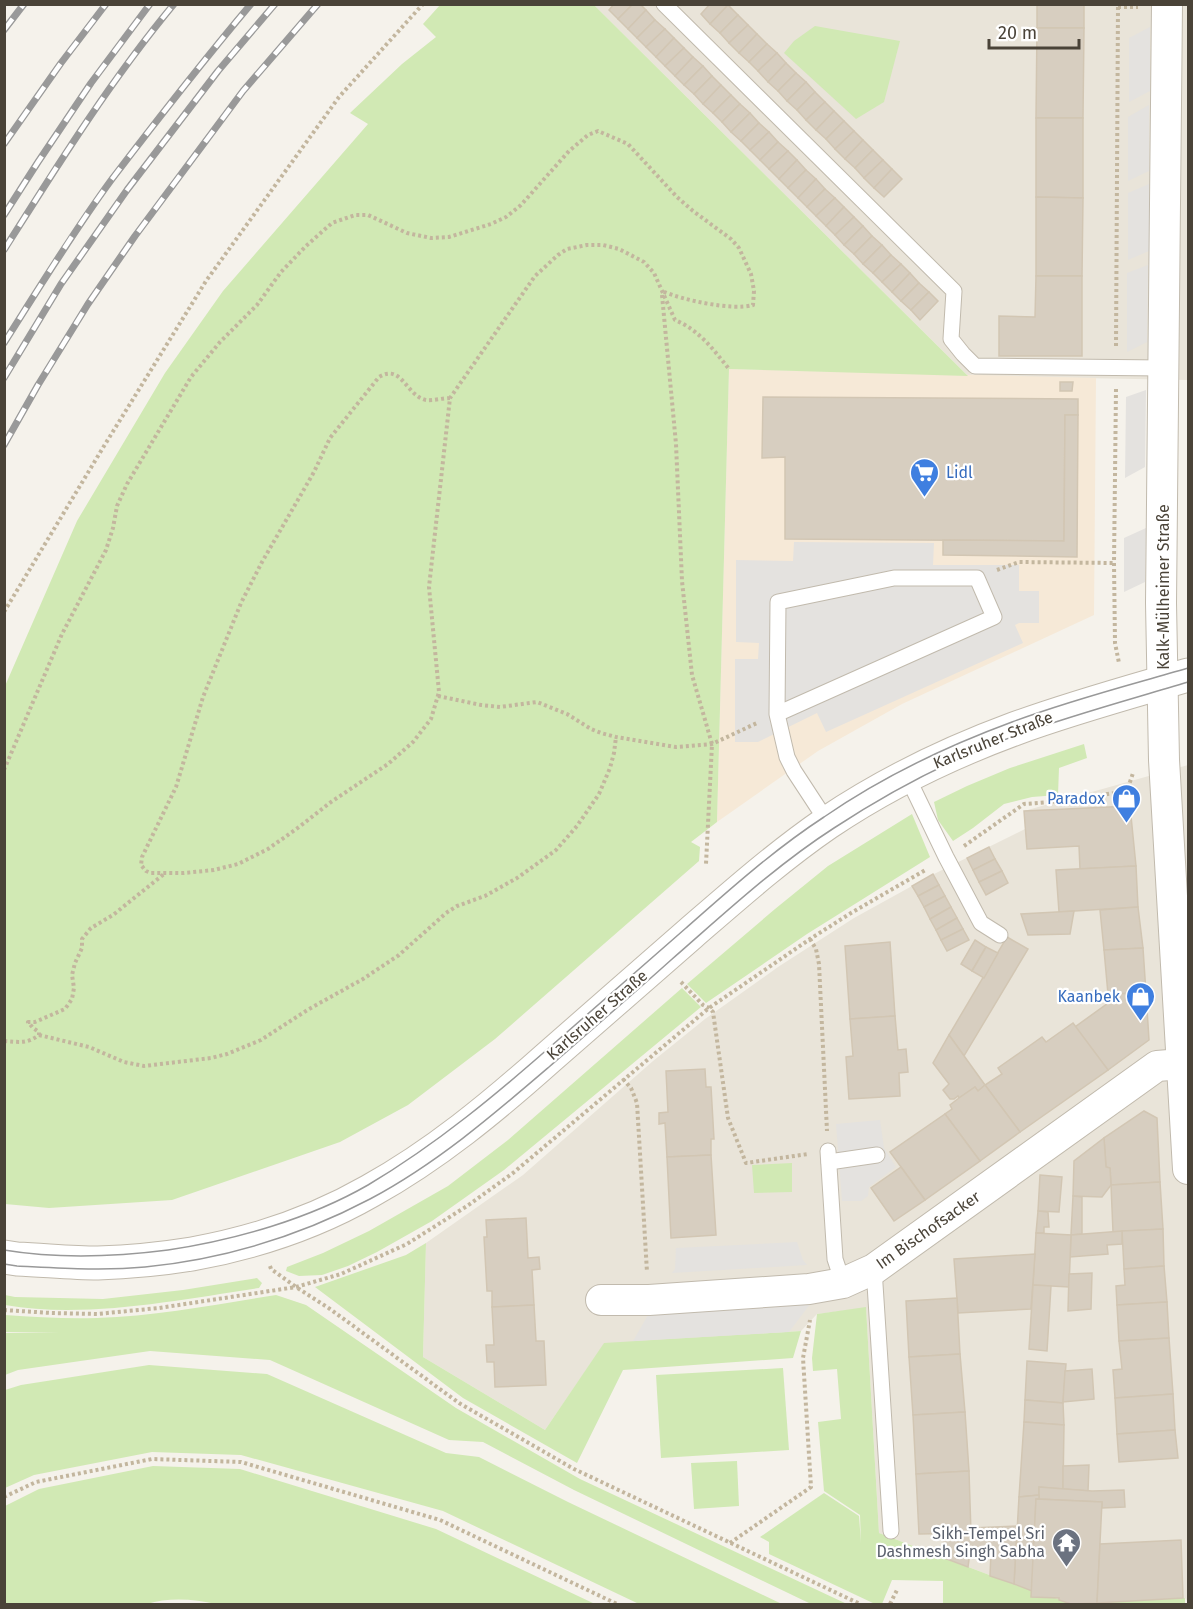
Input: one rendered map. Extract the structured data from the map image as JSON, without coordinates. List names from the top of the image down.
{
  "streets": {
    "street": ["Kalk-Mülheimer Straße", "Karlsruher Straße", "Im Bischofsacker"]
  },
  "crossings": [
    ["Kalk-Mülheimer Straße", "Karlsruher Straße"],
    ["Kalk-Mülheimer Straße", "Im Bischofsacker"]
  ],
  "places": {
    "supermarket": ["Lidl"],
    "shop": ["Paradox", "Kaanbek"],
    "temple": ["Sikh-Tempel Sri Dashmesh Singh Sabha"]
  },
  "scale_bar": "20 m"
}
